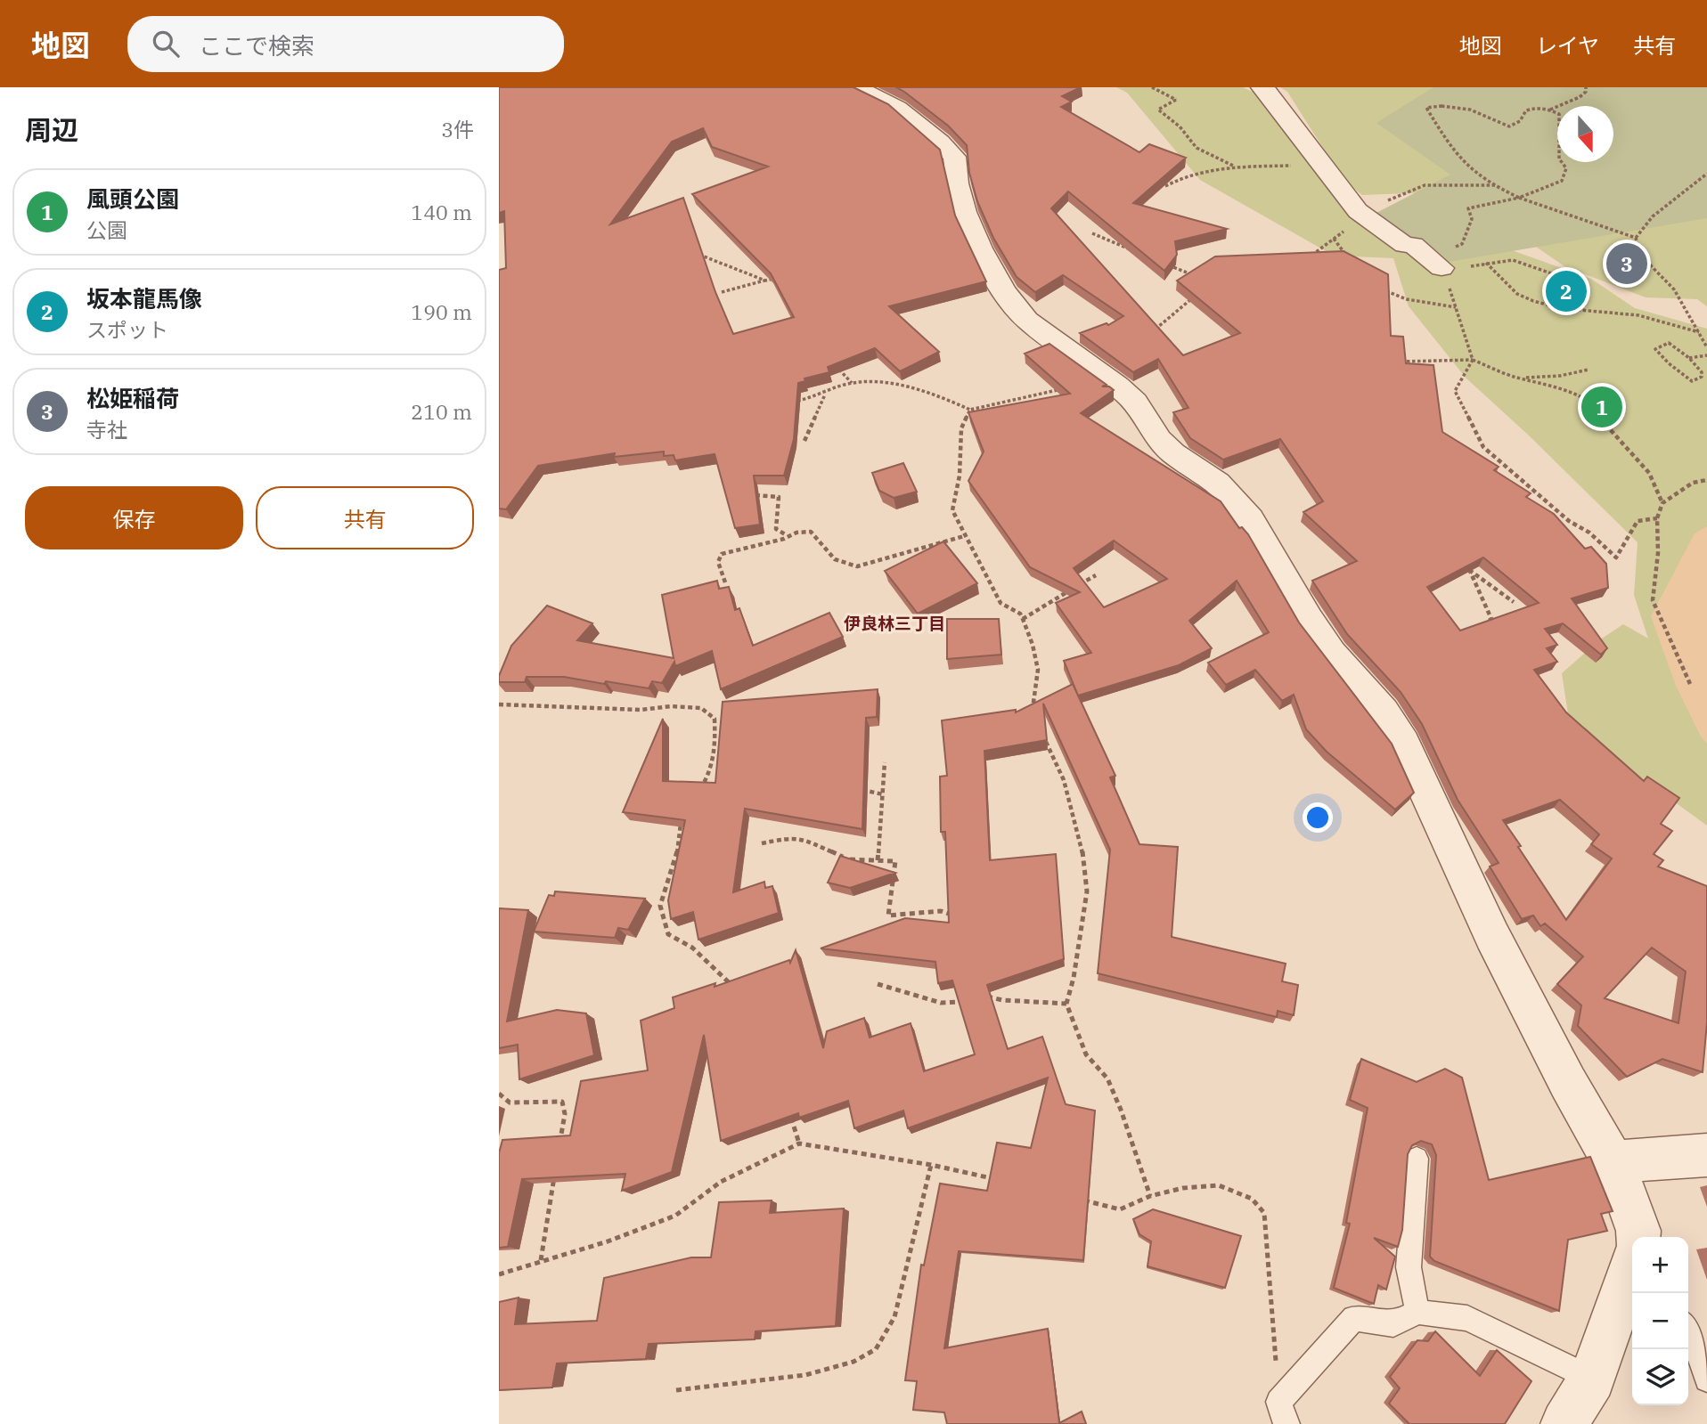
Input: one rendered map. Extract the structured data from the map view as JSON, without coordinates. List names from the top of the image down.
{
  "districts": ["伊良林三丁目"],
  "north": "bottom",
  "page": {
    "header": "地図",
    "search": "ここで検索",
    "nav": ["地図", "レイヤ", "共有"],
    "heading": ["周辺", "3件"],
    "list": [
      {
        "mark": "1",
        "name": "風頭公園",
        "note": "公園",
        "value": "140 m"
      },
      {
        "mark": "2",
        "name": "坂本龍馬像",
        "note": "スポット",
        "value": "190 m"
      },
      {
        "mark": "3",
        "name": "松姫稲荷",
        "note": "寺社",
        "value": "210 m"
      }
    ],
    "pins": ["3", "2", "1"],
    "buttons": ["保存", "共有"],
    "map_buttons": ["+", "−"]
  }
}
